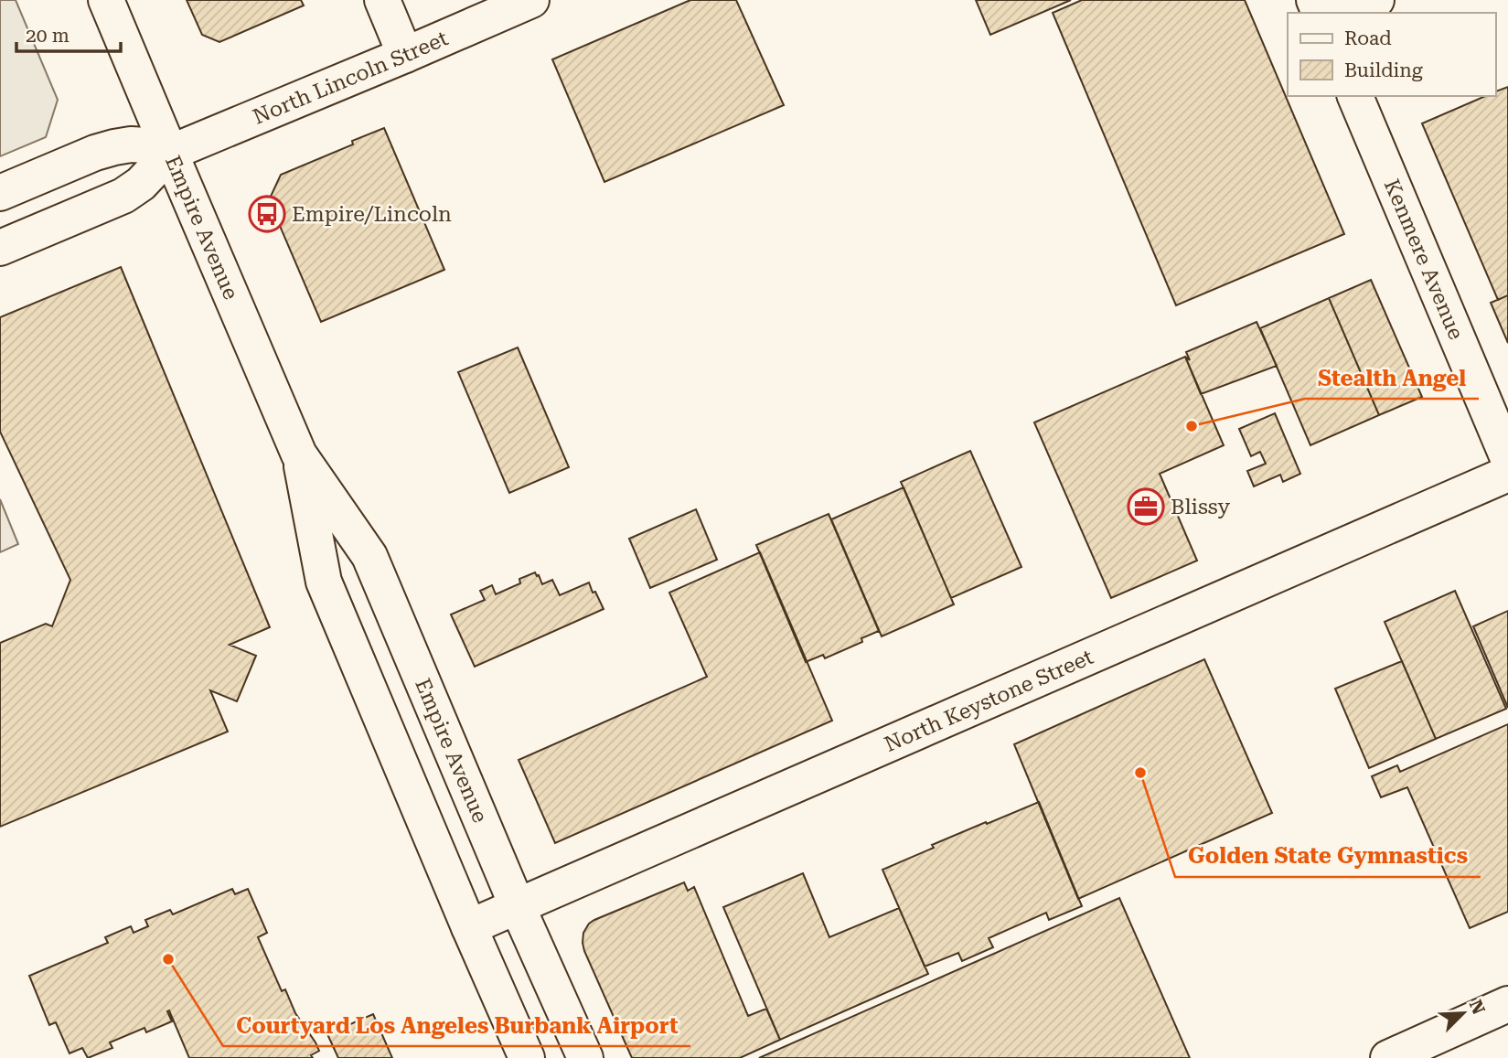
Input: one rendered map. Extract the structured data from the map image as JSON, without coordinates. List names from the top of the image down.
{
  "streets": {
    "street": [
      "North Lincoln Street",
      "Empire Avenue",
      "Kenmere Avenue",
      "North Keystone Street"
    ]
  },
  "crossings": [
    ["North Lincoln Street", "Empire Avenue"],
    ["Empire Avenue", "North Keystone Street"]
  ],
  "places": {
    "bus stop": ["Empire/Lincoln"],
    "other": ["Stealth Angel", "Golden State Gymnastics", "Courtyard Los Angeles Burbank Airport"],
    "office": ["Blissy"]
  },
  "legend": ["Road", "Building"],
  "scale_bar": "20 m",
  "north": "top right"
}
